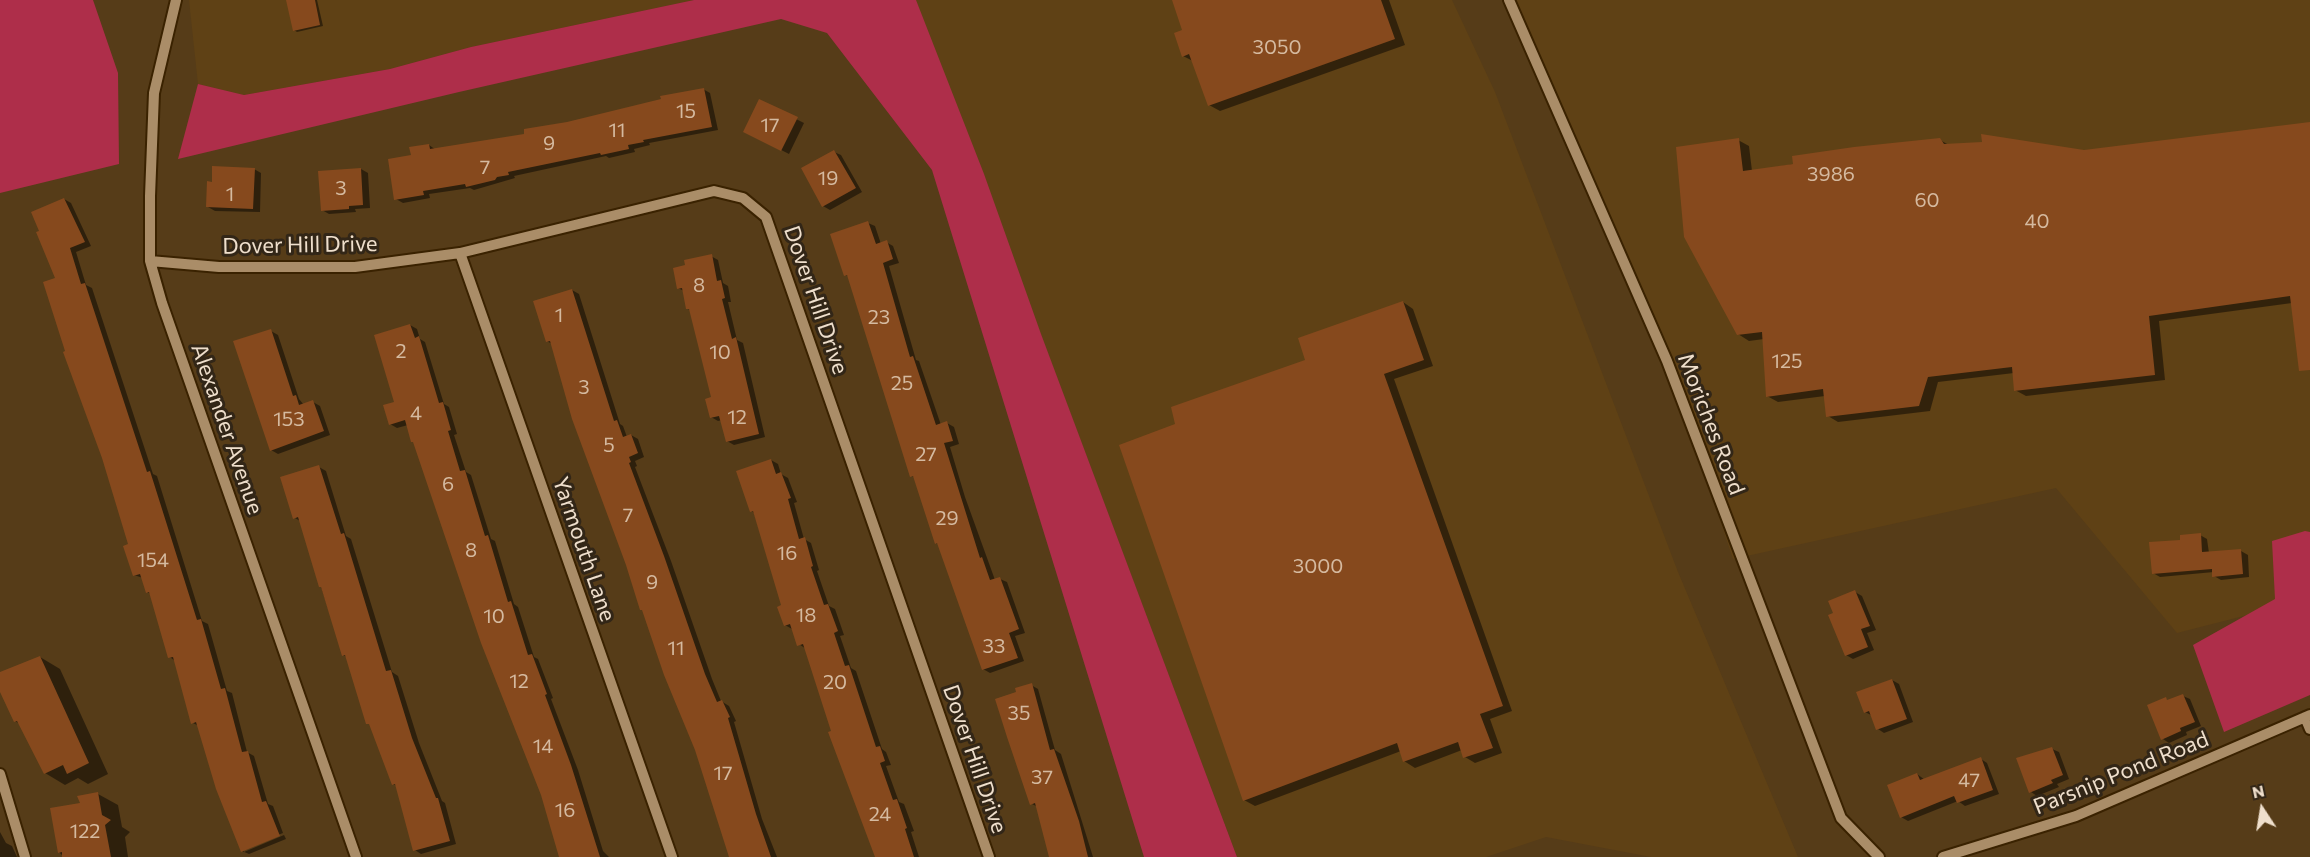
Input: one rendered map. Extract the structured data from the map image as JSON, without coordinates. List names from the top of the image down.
{
  "streets": {
    "street": [
      "Dover Hill Drive",
      "Moriches Road",
      "Alexander Avenue",
      "Yarmouth Lane",
      "Parsnip Pond Road"
    ]
  },
  "crossings": [
    ["Dover Hill Drive", "Alexander Avenue"],
    ["Dover Hill Drive", "Yarmouth Lane"]
  ],
  "house_numbers": [
    "3050",
    "15",
    "17",
    "11",
    "9",
    "7",
    "3986",
    "19",
    "3",
    "1",
    "60",
    "40",
    "8",
    "1",
    "23",
    "2",
    "10",
    "125",
    "25",
    "3",
    "4",
    "12",
    "153",
    "5",
    "27",
    "6",
    "7",
    "29",
    "8",
    "16",
    "154",
    "3000",
    "9",
    "18",
    "10",
    "33",
    "11",
    "12",
    "20",
    "35",
    "14",
    "17",
    "37",
    "47",
    "16",
    "24",
    "122"
  ],
  "north": "top"
}
